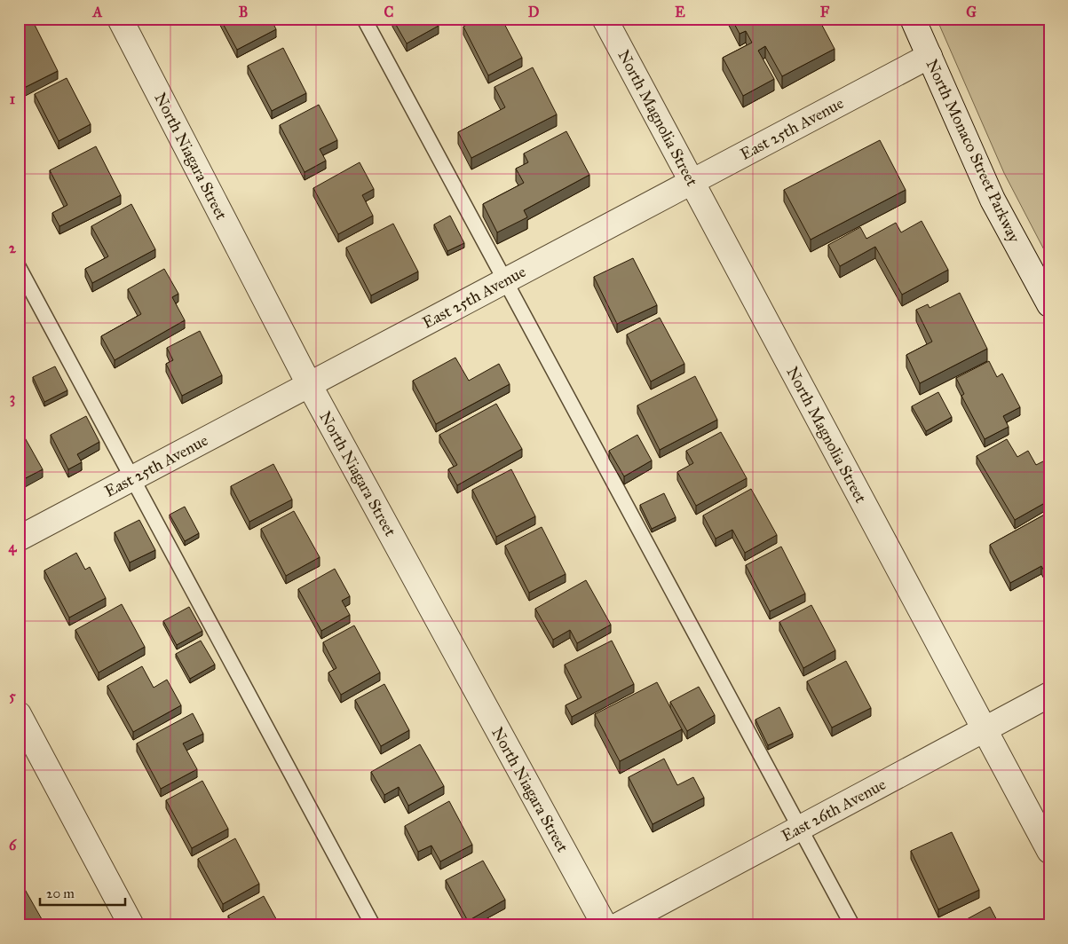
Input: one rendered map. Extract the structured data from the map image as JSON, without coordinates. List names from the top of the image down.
{
  "streets": {
    "street": [
      "North Magnolia Street",
      "East 25th Avenue",
      "North Monaco Street Parkway",
      "North Niagara Street",
      "East 26th Avenue"
    ]
  },
  "crossings": [
    ["North Magnolia Street", "East 25th Avenue"],
    ["North Magnolia Street", "East 26th Avenue"],
    ["East 25th Avenue", "North Monaco Street Parkway"],
    ["East 25th Avenue", "North Niagara Street"]
  ],
  "scale_bar": "20 m",
  "grid": {
    "columns": [
      "A",
      "B",
      "C",
      "D",
      "E",
      "F",
      "G"
    ],
    "rows": [
      "1",
      "2",
      "3",
      "4",
      "5",
      "6"
    ]
  }
}
